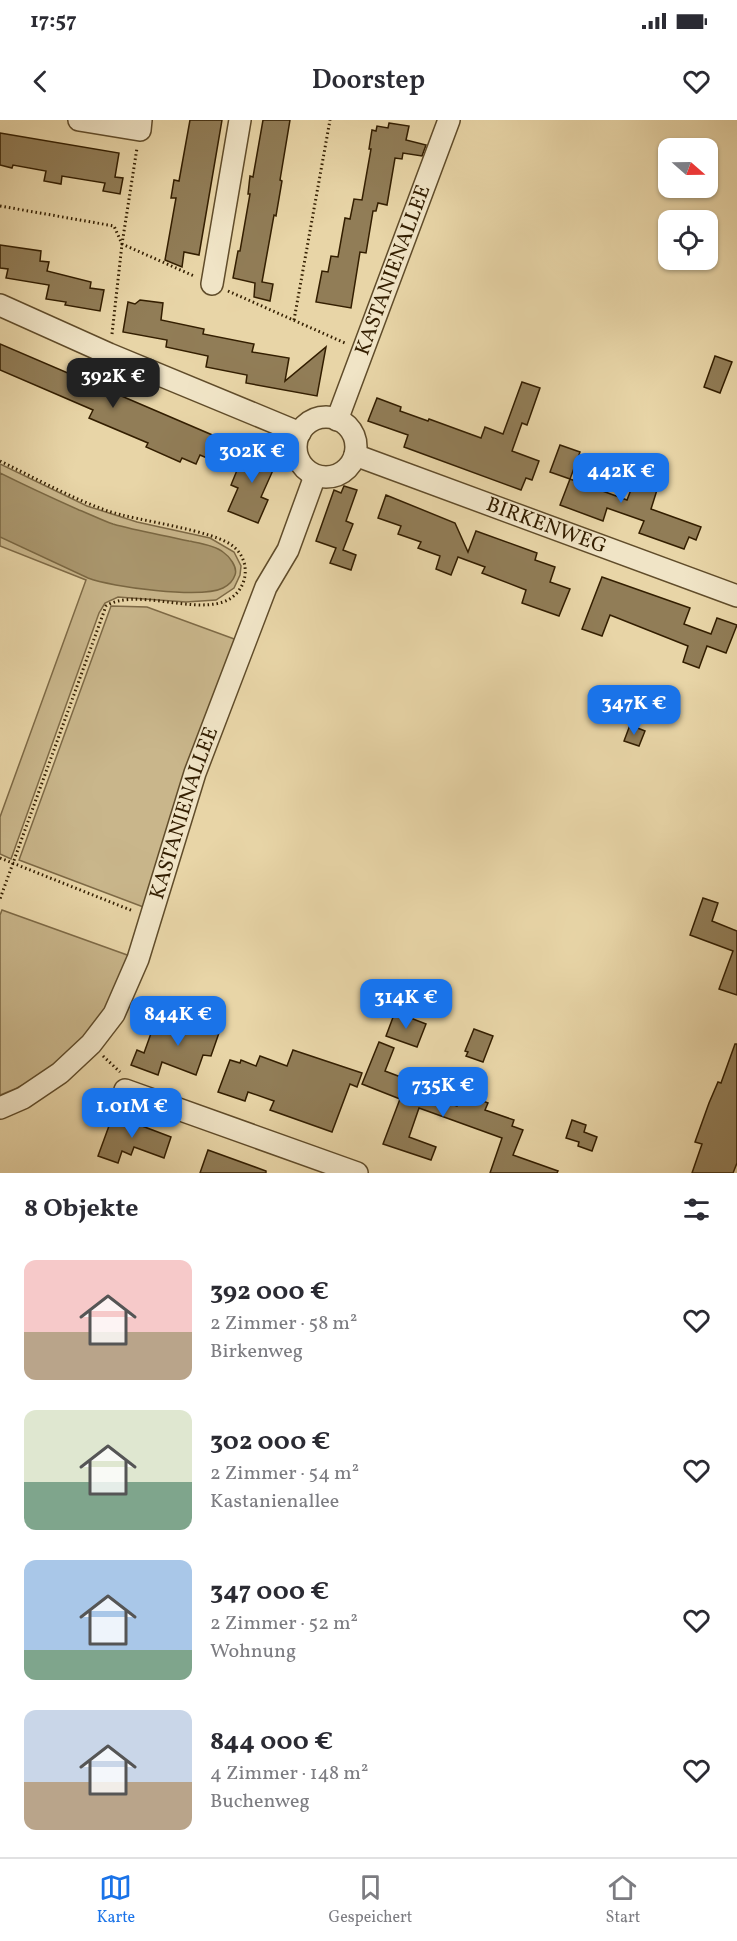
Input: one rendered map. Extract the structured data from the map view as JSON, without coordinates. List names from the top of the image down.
{
  "streets": {
    "street": ["KASTANIENALLEE", "BIRKENWEG"]
  },
  "crossings": [
    ["KASTANIENALLEE", "BIRKENWEG"]
  ],
  "north": "right",
  "page": {
    "status": "17:57",
    "header": "Doorstep",
    "price": [
      "392K €",
      "302K €",
      "442K €",
      "347K €",
      "314K €",
      "844K €",
      "735K €",
      "1.01M €"
    ],
    "heading": "8 Objekte",
    "list": [
      {
        "name": "392 000 €",
        "note": "2 Zimmer · 58 m² · Birkenweg"
      },
      {
        "name": "302 000 €",
        "note": "2 Zimmer · 54 m² · Kastanienallee"
      },
      {
        "name": "347 000 €",
        "note": "2 Zimmer · 52 m² · Wohnung"
      },
      {
        "name": "844 000 €",
        "note": "4 Zimmer · 148 m² · Buchenweg"
      }
    ],
    "tabs": ["Karte", "Gespeichert", "Start"]
  }
}
